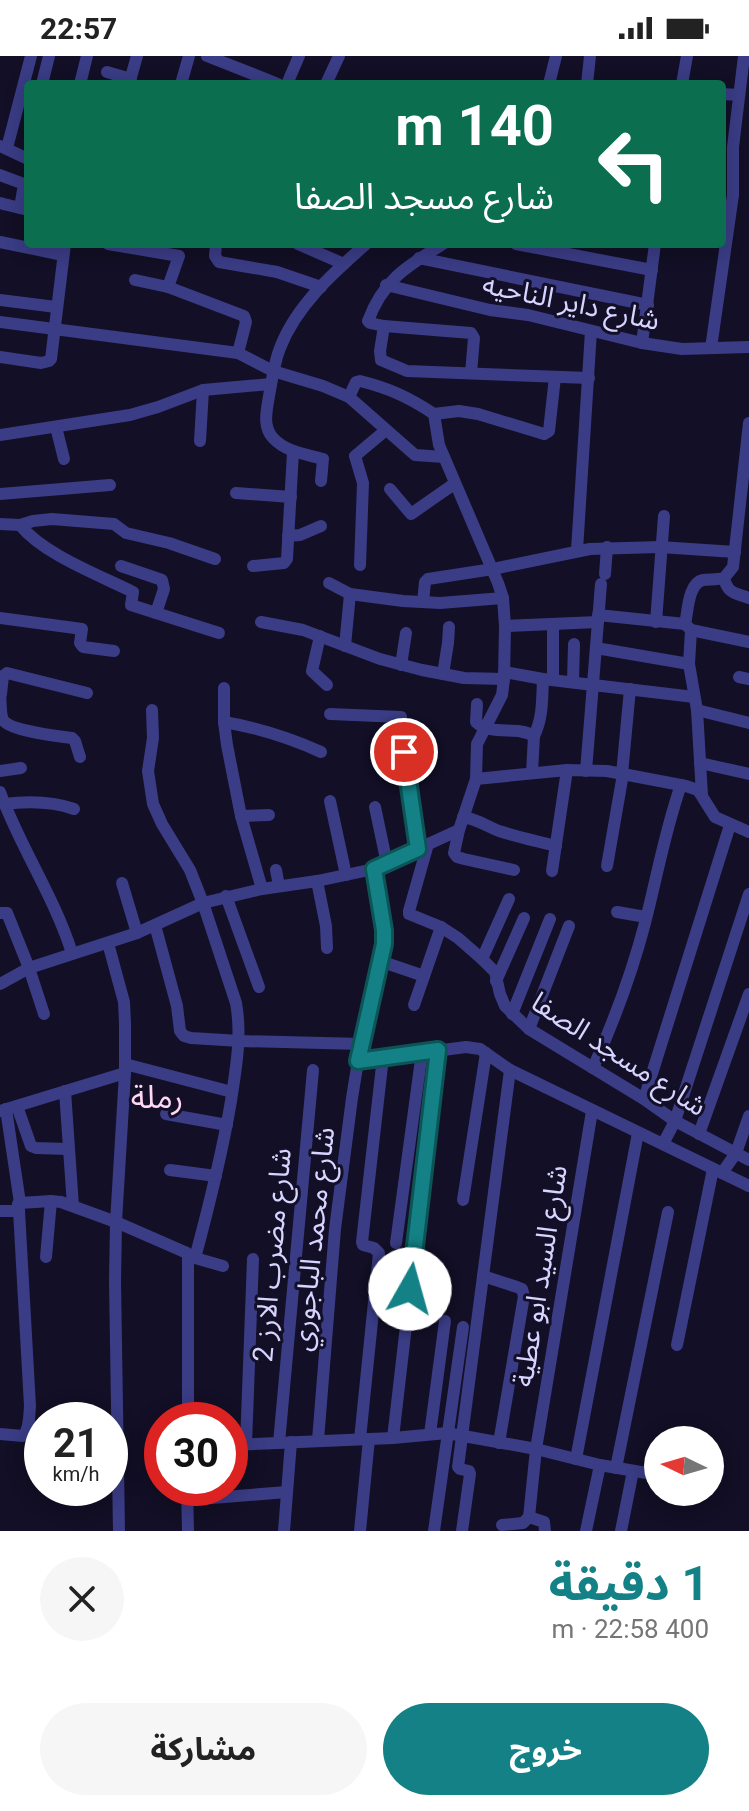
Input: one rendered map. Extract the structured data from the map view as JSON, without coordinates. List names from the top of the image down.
{
  "streets": {
    "street": [
      "شارع داير الناحيه",
      "شارع مسجد الصفا",
      "شارع محمد الباجوري",
      "شارع مضرب الارز 2",
      "شارع السيد ابو عطية"
    ]
  },
  "crossings": [
    ["شارع مسجد الصفا", "شارع محمد الباجوري"],
    ["شارع مسجد الصفا", "شارع السيد ابو عطية"]
  ],
  "districts": ["رملة"],
  "north": "left",
  "page": {
    "status": "22:57",
    "turn": ["140 m", "شارع مسجد الصفا"],
    "speed": "21 km/h",
    "limit": "30",
    "heading": ["1 دقيقة", "400 m · 22:58"],
    "buttons": ["خروج", "مشاركة"]
  }
}
